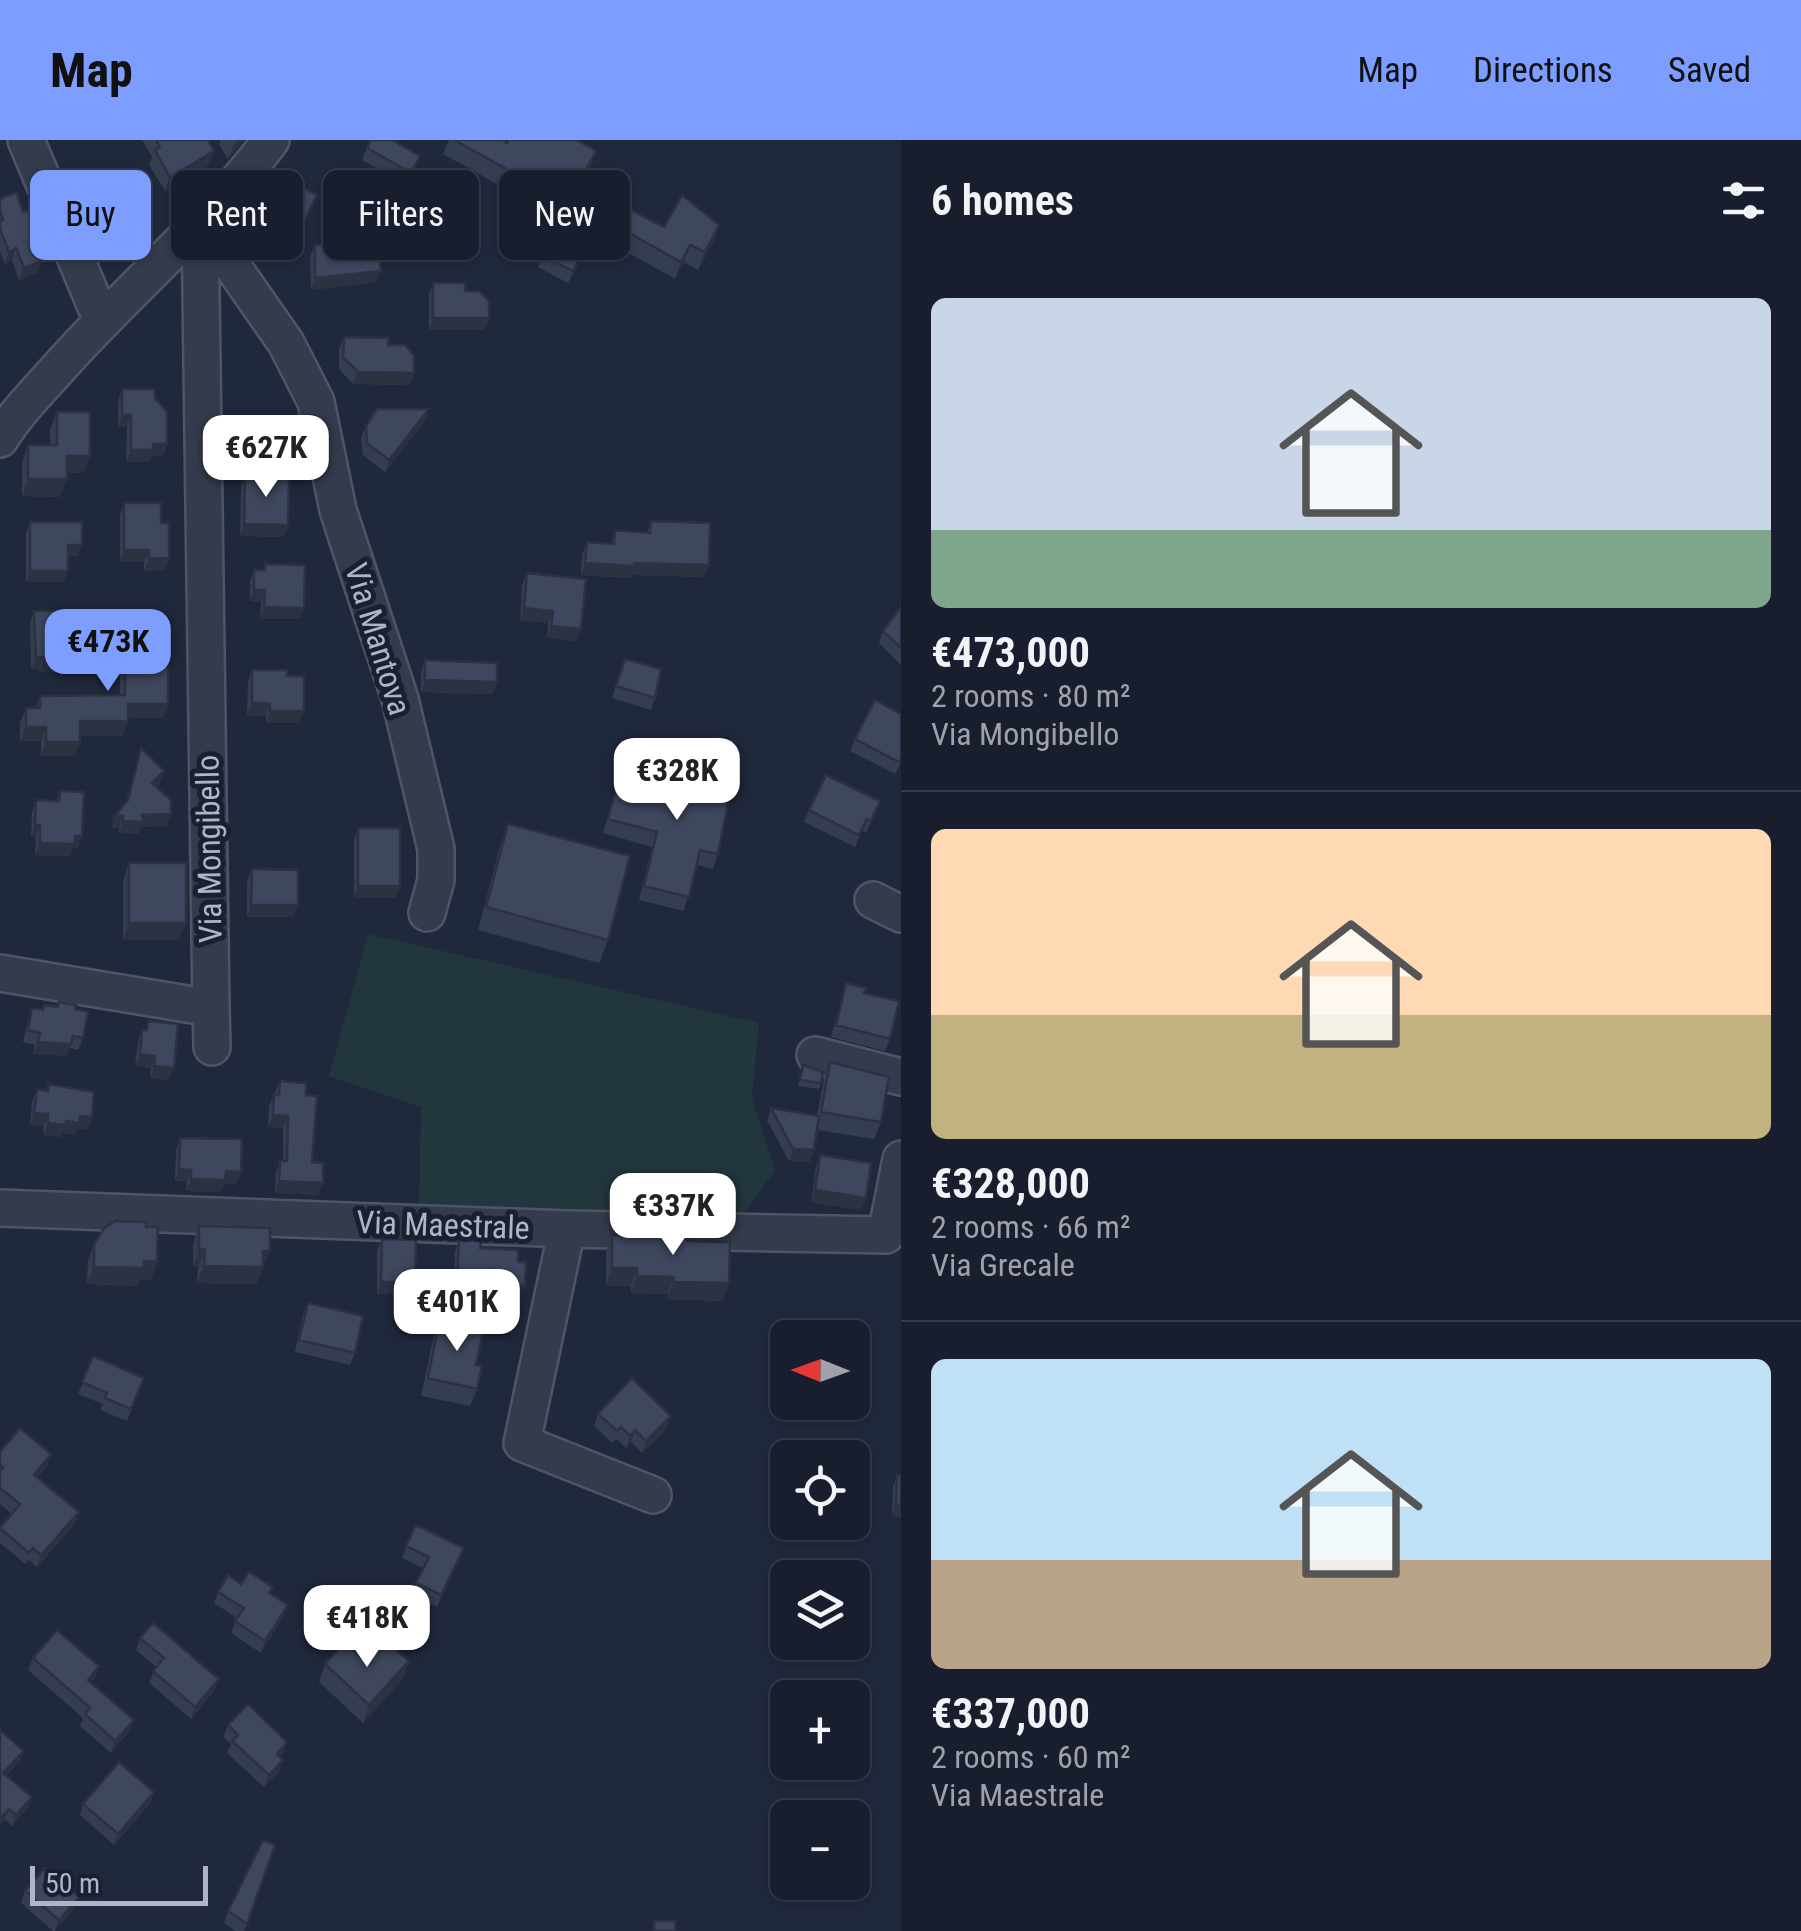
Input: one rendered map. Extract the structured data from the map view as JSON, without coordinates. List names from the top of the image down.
{
  "streets": {
    "street": ["Via Mantova", "Via Mongibello", "Via Maestrale"]
  },
  "scale_bar": "50 m",
  "north": "left",
  "page": {
    "header": "Map",
    "nav": ["Map", "Directions", "Saved"],
    "heading": "6 homes",
    "chip": [
      "Buy",
      "Rent",
      "Filters",
      "New"
    ],
    "list": [
      {
        "name": "€473,000",
        "note": "2 rooms · 80 m² · Via Mongibello"
      },
      {
        "name": "€328,000",
        "note": "2 rooms · 66 m² · Via Grecale"
      },
      {
        "name": "€337,000",
        "note": "2 rooms · 60 m² · Via Maestrale"
      }
    ],
    "price": [
      "€627K",
      "€473K",
      "€328K",
      "€337K",
      "€401K",
      "€418K"
    ],
    "map_buttons": ["+", "−"],
    "scale": "50 m"
  }
}
